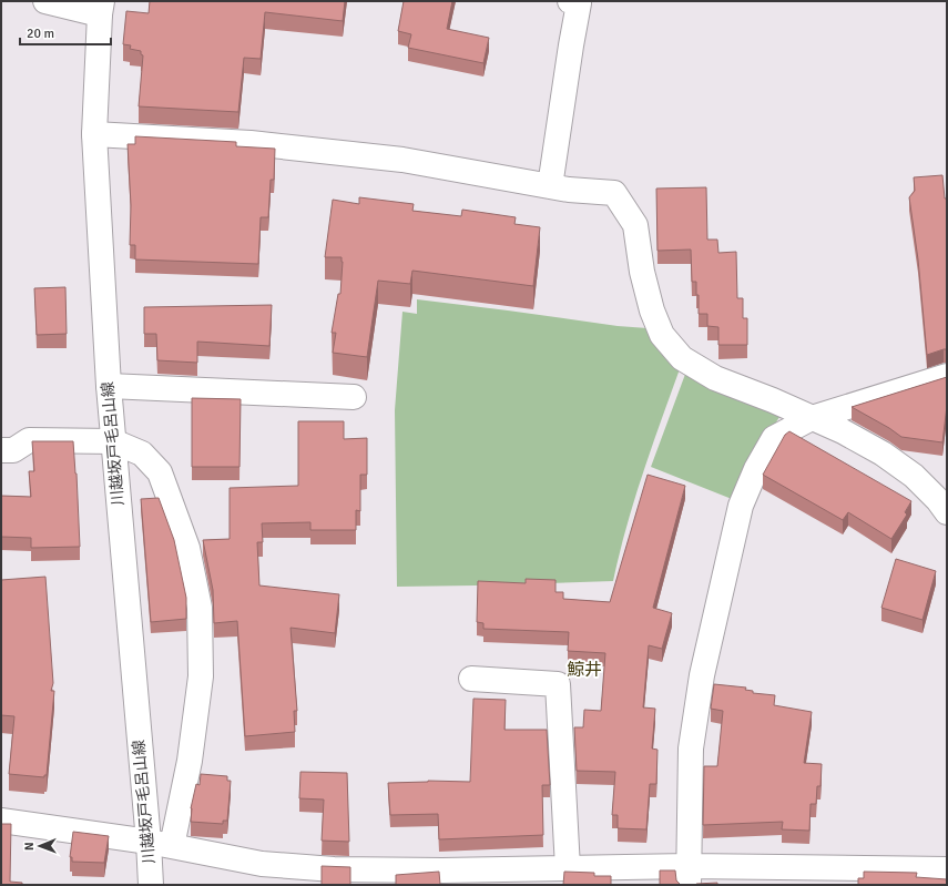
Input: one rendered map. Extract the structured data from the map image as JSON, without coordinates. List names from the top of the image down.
{
  "streets": {
    "street": ["川越坂戸毛呂山線"]
  },
  "districts": ["鯨井"],
  "scale_bar": "20 m",
  "north": "left"
}
